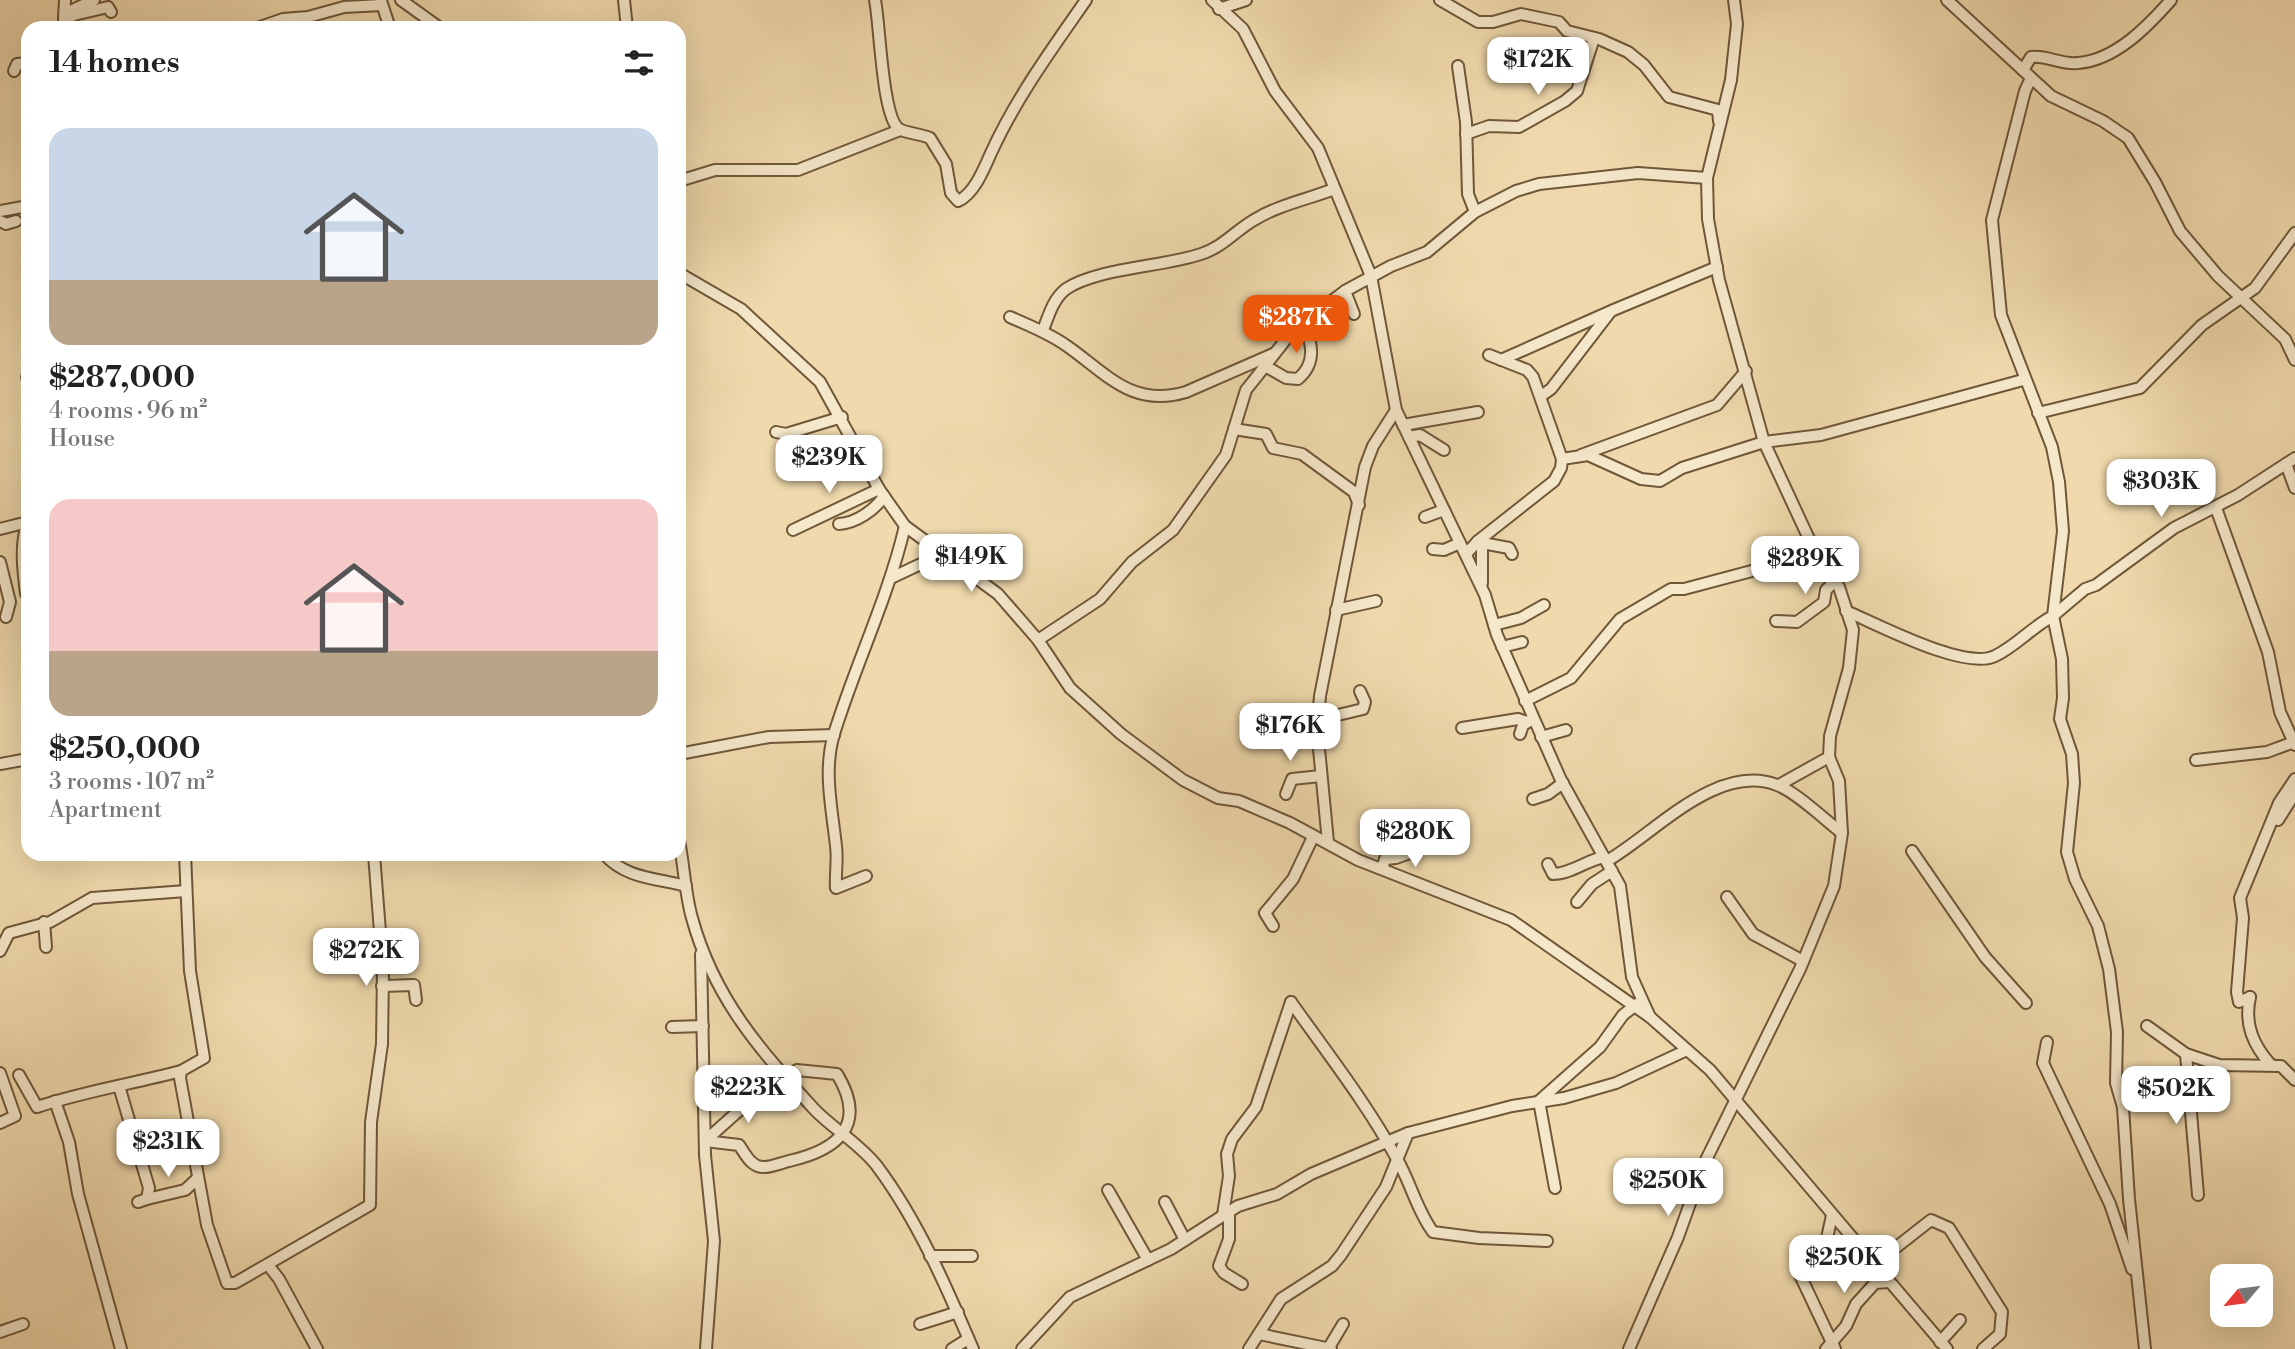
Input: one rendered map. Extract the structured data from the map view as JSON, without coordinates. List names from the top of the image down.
{
  "north": "bottom left",
  "page": {
    "heading": "14 homes",
    "price": [
      "$172K",
      "$287K",
      "$239K",
      "$303K",
      "$149K",
      "$289K",
      "$176K",
      "$280K",
      "$272K",
      "$223K",
      "$502K",
      "$231K",
      "$250K",
      "$250K"
    ],
    "list": [
      {
        "name": "$287,000",
        "note": "4 rooms · 96 m² · House"
      },
      {
        "name": "$250,000",
        "note": "3 rooms · 107 m² · Apartment"
      }
    ]
  }
}
